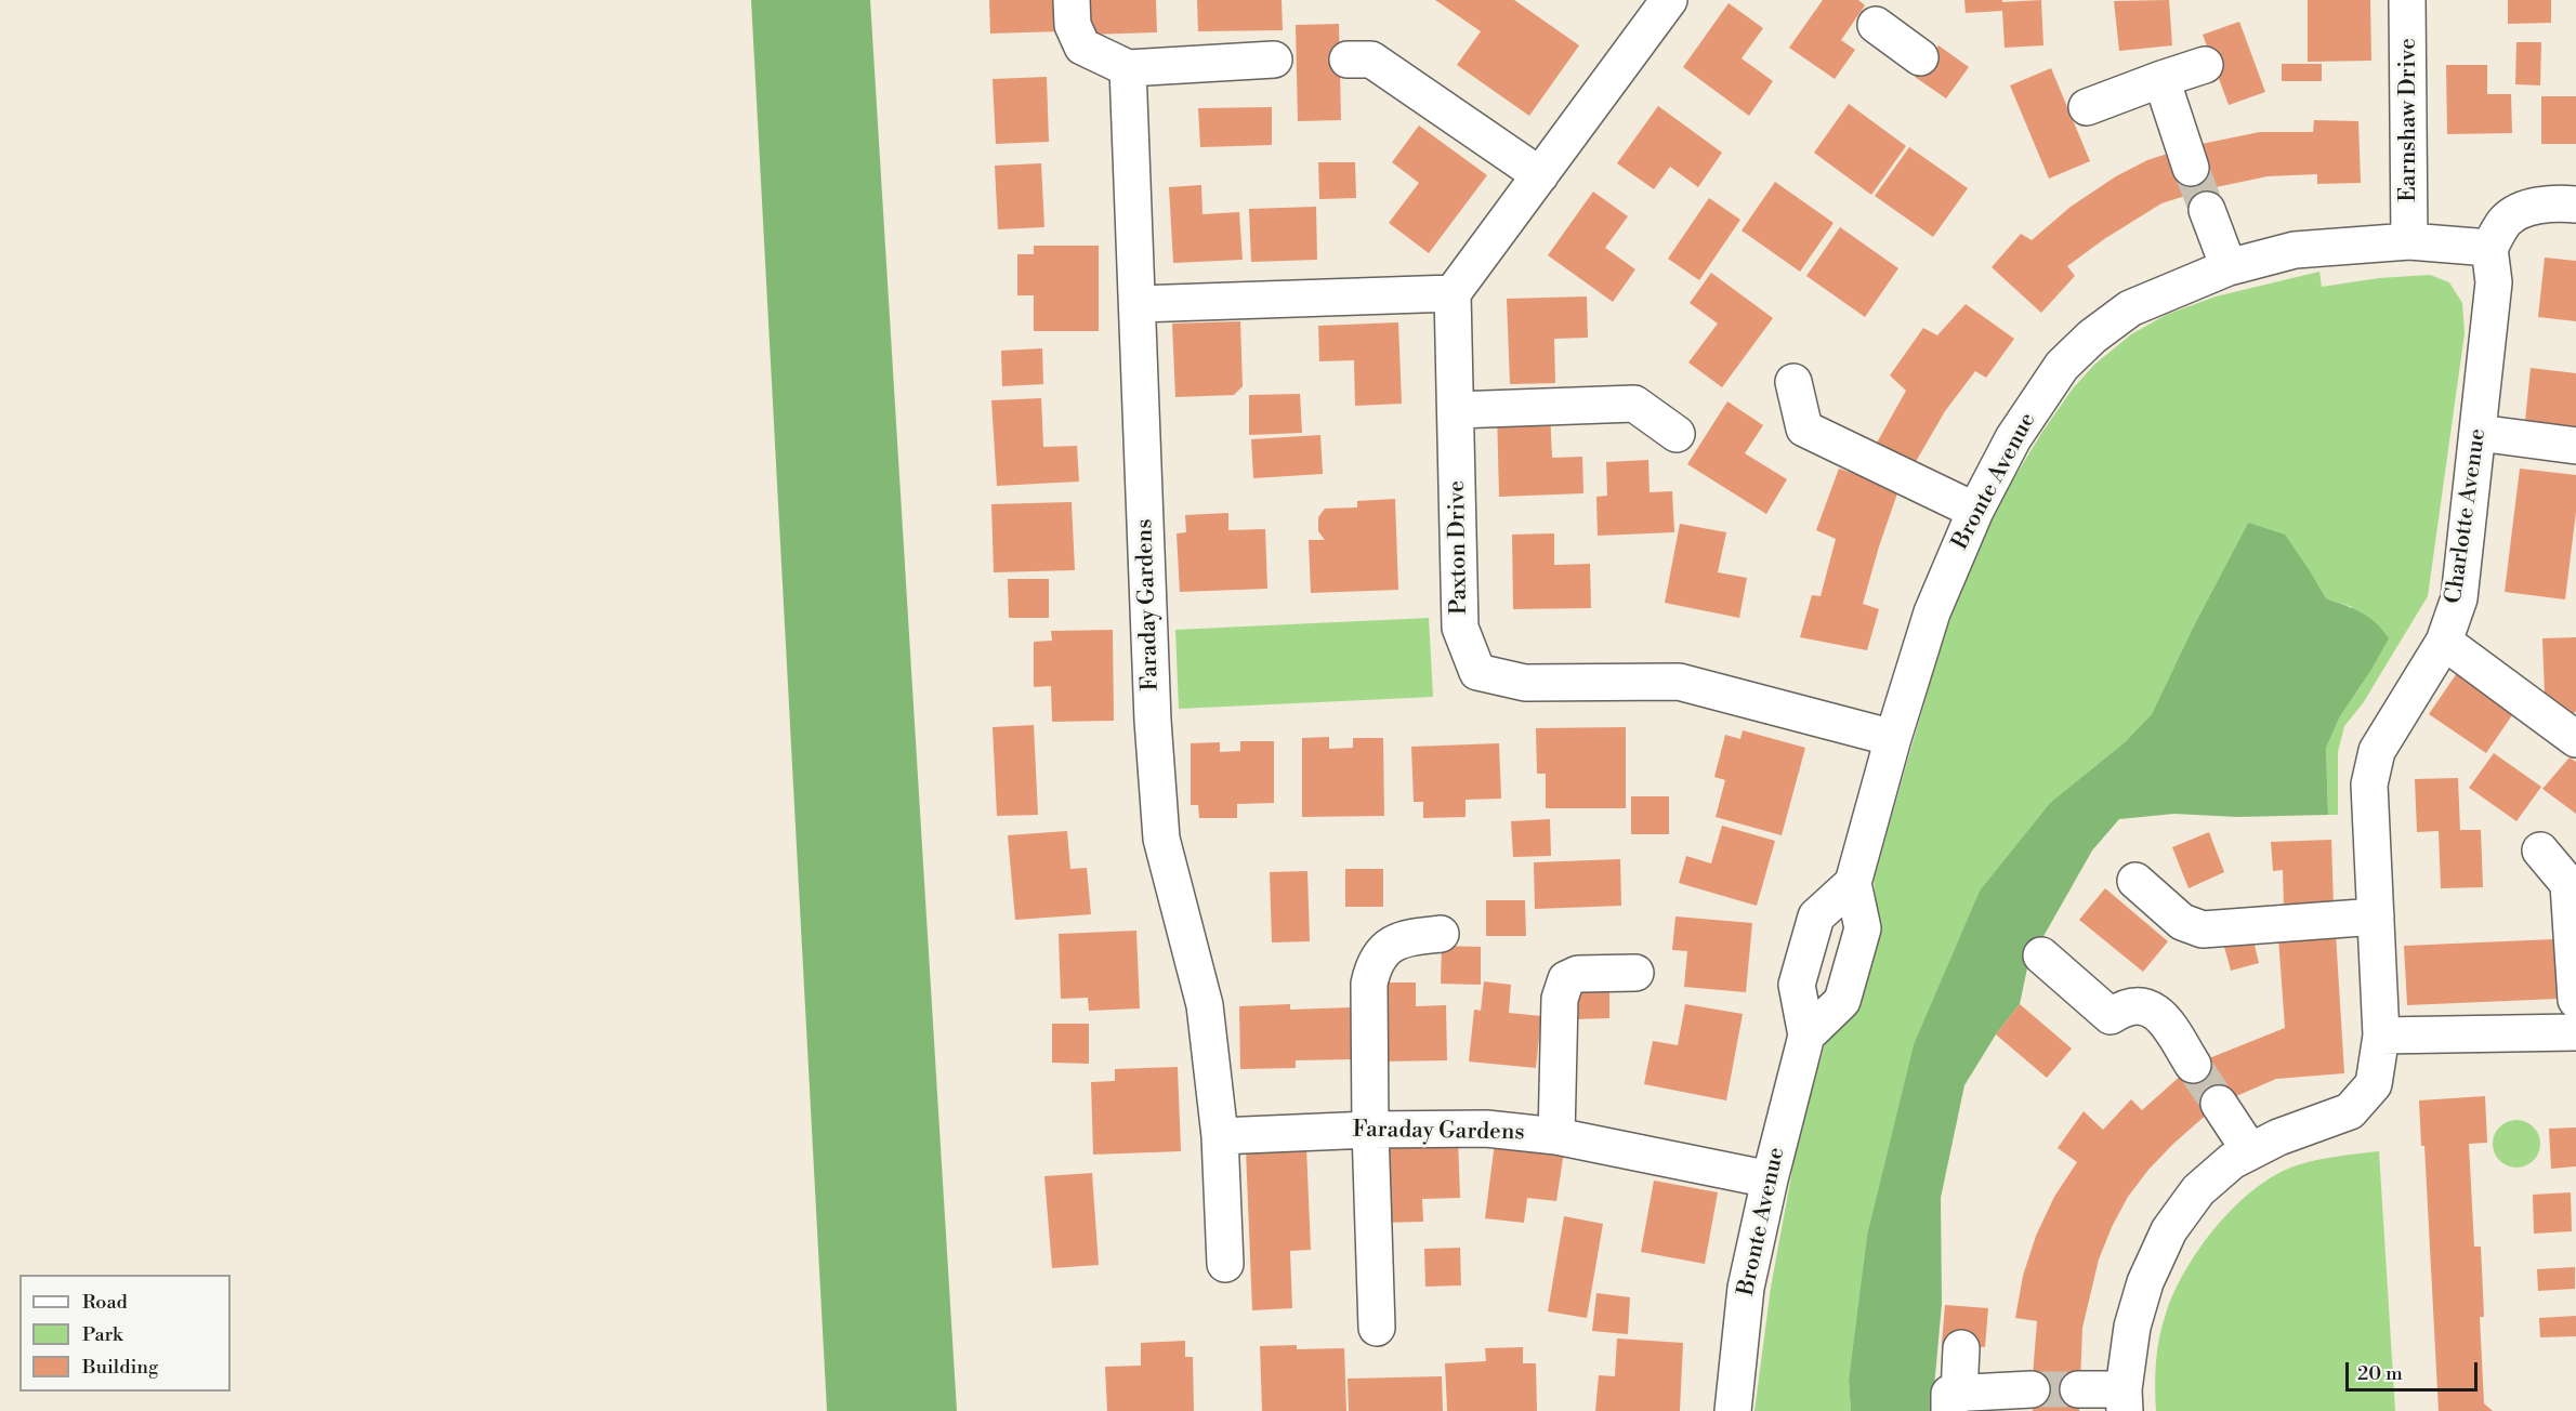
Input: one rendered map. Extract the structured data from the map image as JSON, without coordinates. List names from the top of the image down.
{
  "streets": {
    "street": [
      "Earnshaw Drive",
      "Bronte Avenue",
      "Charlotte Avenue",
      "Paxton Drive",
      "Faraday Gardens"
    ]
  },
  "crossings": [
    ["Earnshaw Drive", "Bronte Avenue"],
    ["Bronte Avenue", "Charlotte Avenue"],
    ["Bronte Avenue", "Paxton Drive"],
    ["Bronte Avenue", "Faraday Gardens"]
  ],
  "legend": ["Road", "Park", "Building"],
  "scale_bar": "20 m"
}
